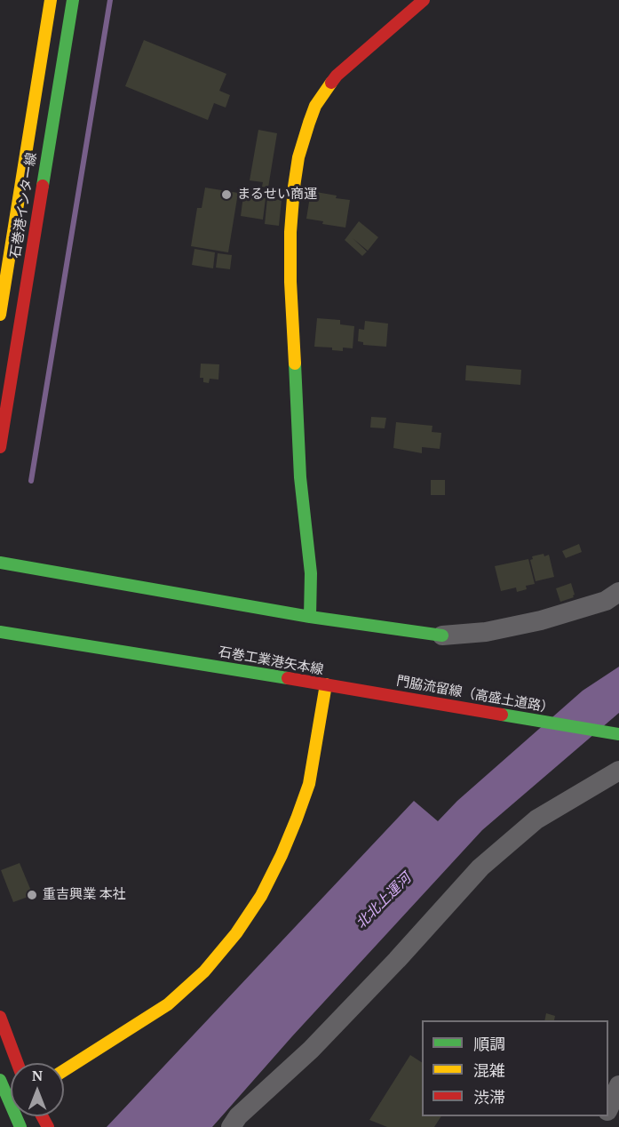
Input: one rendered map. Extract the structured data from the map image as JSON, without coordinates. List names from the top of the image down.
{
  "streets": {
    "main road": ["石巻港インター線", "石巻工業港矢本線", "門脇流留線（高盛土道路）"]
  },
  "crossings": [
    ["石巻工業港矢本線", "門脇流留線（高盛土道路）"]
  ],
  "water": ["北北上運河"],
  "places": ["まるせい商運", "重吉興業 本社"],
  "legend": ["順調", "混雑", "渋滞"],
  "north": "top"
}
